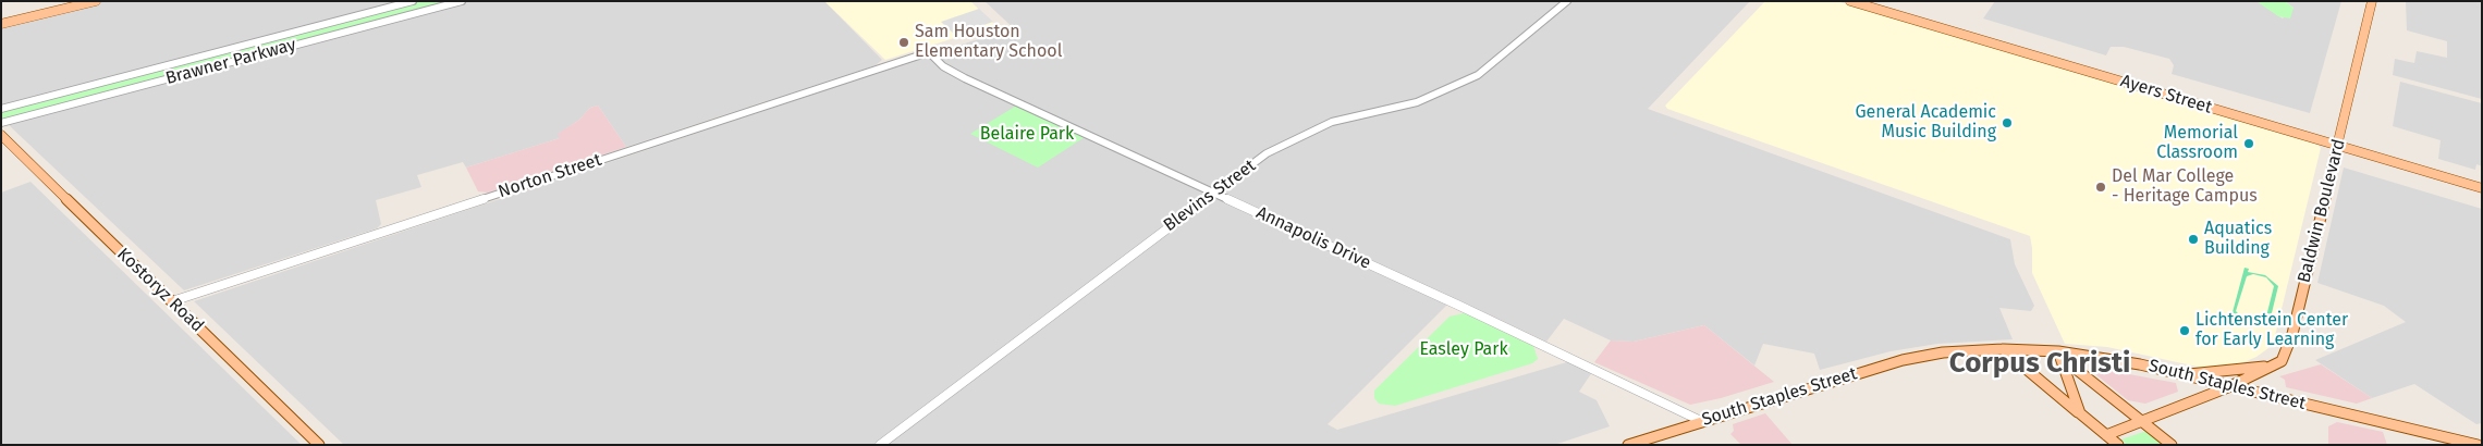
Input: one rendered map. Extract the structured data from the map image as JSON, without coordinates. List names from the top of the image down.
{
  "streets": {
    "main road": [
      "Ayers Street",
      "Baldwin Boulevard",
      "Kostoryz Road",
      "South Staples Street"
    ],
    "street": [
      "Brawner Parkway",
      "Norton Street",
      "Blevins Street",
      "Annapolis Drive"
    ]
  },
  "crossings": [
    ["Ayers Street", "Baldwin Boulevard"],
    ["Norton Street", "Annapolis Drive"],
    ["Norton Street", "Kostoryz Road"],
    ["Blevins Street", "Annapolis Drive"],
    ["Baldwin Boulevard", "South Staples Street"],
    ["Annapolis Drive", "South Staples Street"]
  ],
  "districts": ["Corpus Christi"],
  "parks": ["Belaire Park", "Easley Park"],
  "places": [
    "Sam Houston Elementary School",
    "General Academic Music Building",
    "Memorial Classroom",
    "Del Mar College - Heritage Campus",
    "Aquatics Building",
    "Lichtenstein Center for Early Learning"
  ]
}
